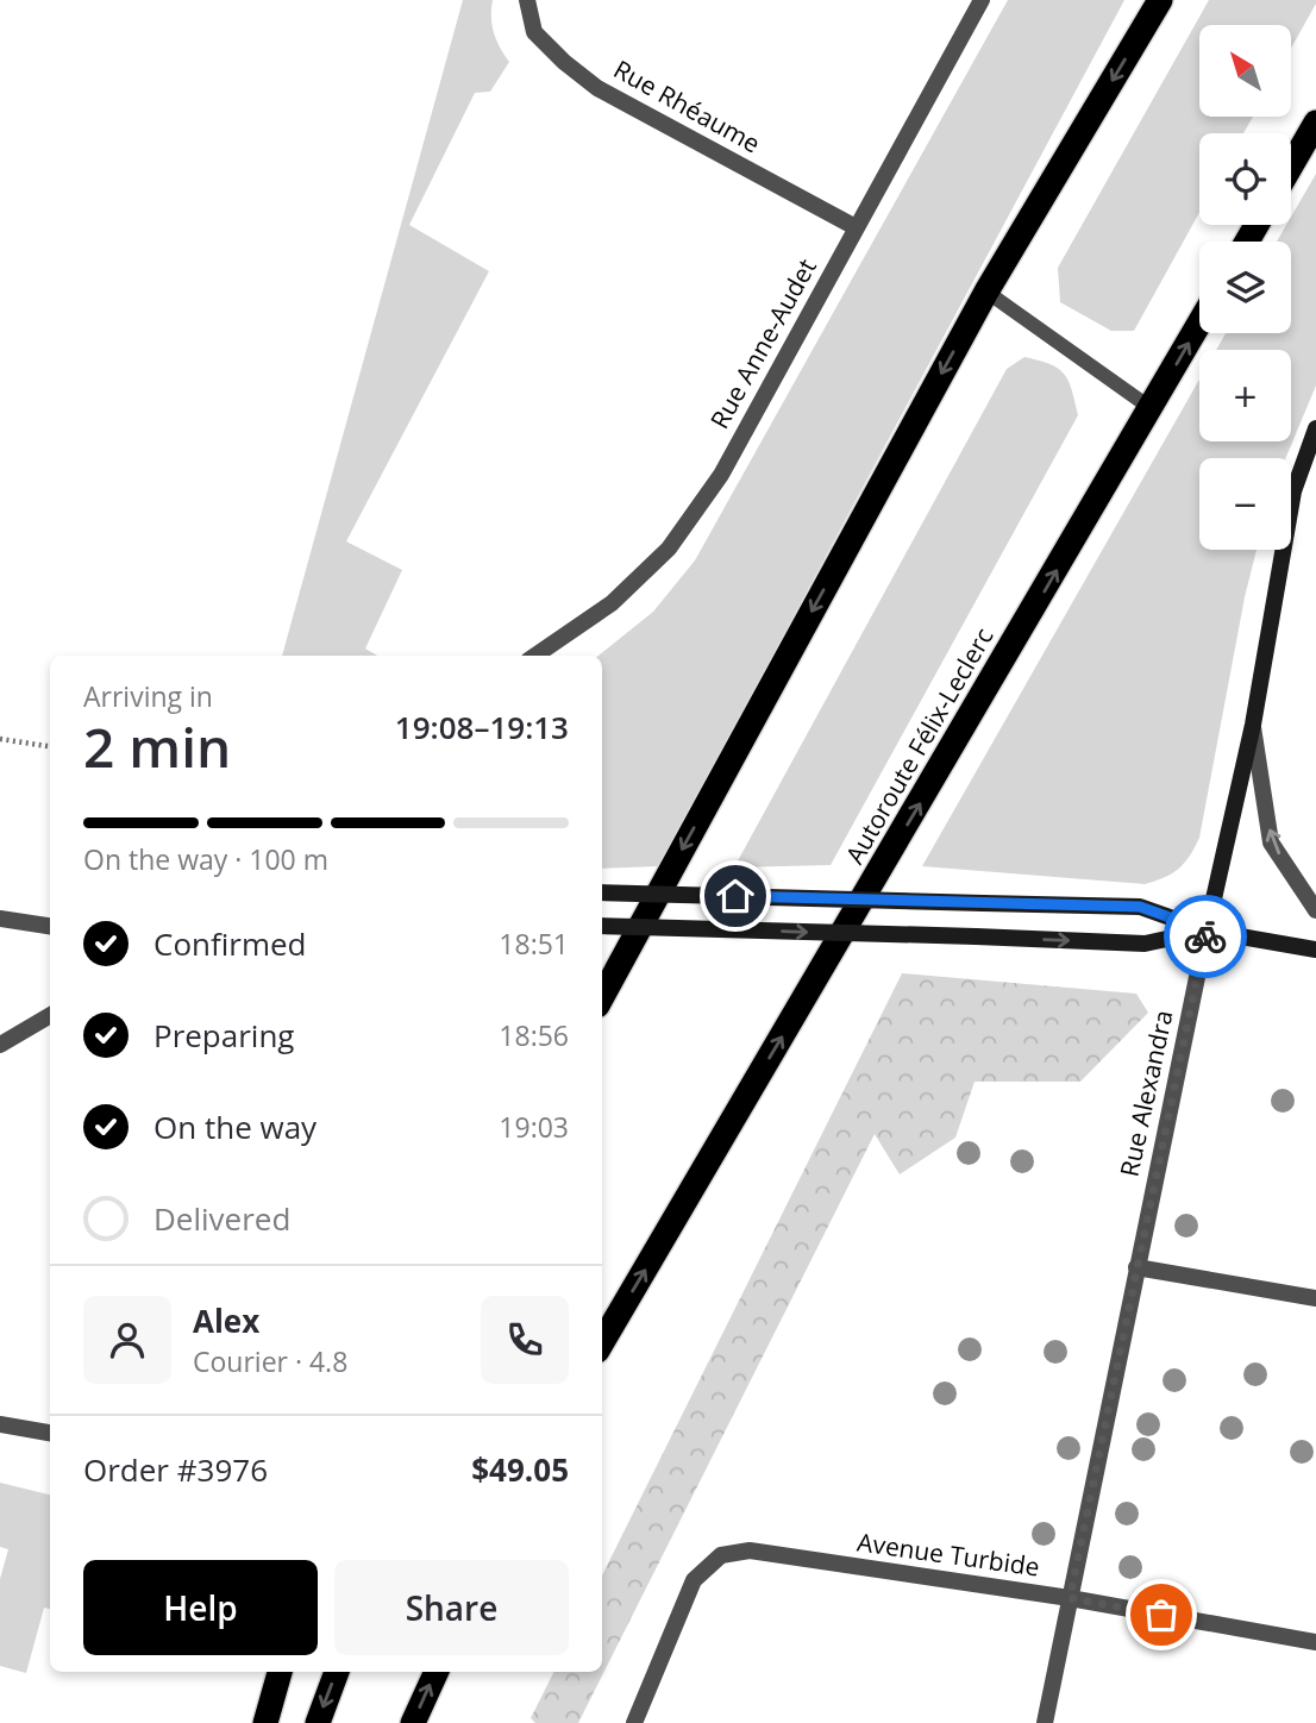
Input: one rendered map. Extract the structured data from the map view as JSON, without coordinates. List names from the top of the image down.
{
  "streets": {
    "highway": ["Autoroute Félix-Leclerc"],
    "main road": ["Rue Alexandra"],
    "street": ["Rue Rhéaume", "Rue Anne-Audet", "Avenue Turbide"]
  },
  "crossings": [
    ["Rue Rhéaume", "Rue Anne-Audet"],
    ["Rue Alexandra", "Avenue Turbide"]
  ],
  "north": "top left",
  "page": {
    "map_buttons": ["+", "−"],
    "heading": ["2 min", "Arriving in", "19:08–19:13"],
    "panel": [
      "Alex",
      "Courier · 4.8",
      "Order #3976",
      "$49.05"
    ],
    "bar": "On the way · 100 m",
    "list": [
      ["Confirmed", "18:51"],
      ["Preparing", "18:56"],
      ["On the way", "19:03"],
      "Delivered"
    ],
    "buttons": ["Help", "Share"]
  }
}
